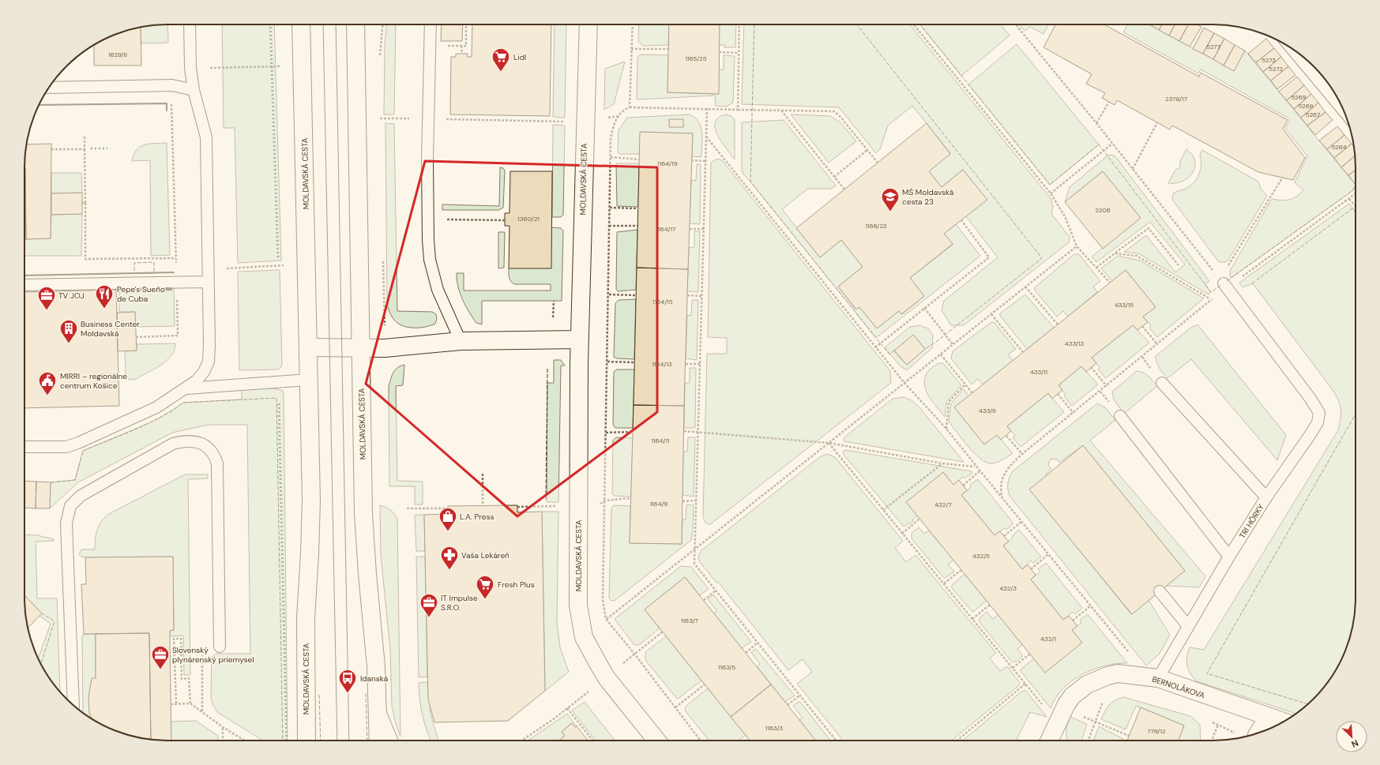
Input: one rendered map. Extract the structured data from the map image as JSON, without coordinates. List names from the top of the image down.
{
  "streets": {
    "street": ["MOLDAVSKÁ CESTA", "BERNOLÁKOVA"],
    "lane": ["TRI HÔRKY"]
  },
  "crossings": [
    ["TRI HÔRKY", "BERNOLÁKOVA"]
  ],
  "places": {
    "supermarket": ["Lidl", "Fresh Plus"],
    "school or university": ["MŠ Moldavská cesta 23"],
    "restaurant": ["Pepe's Sueño de Cuba"],
    "office": ["TV JOJ", "IT Impulse S.R.O.", "Slovenský plynárenský priemysel"],
    "building": ["Business Center Moldavská"],
    "public building": ["MIRRI – regionálne centrum Košice"],
    "shop": ["L.A. Press"],
    "pharmacy": ["Vaša Lekáreň"],
    "bus stop": ["Idanská"]
  },
  "house_numbers": [
    "5277",
    "1629/8",
    "1165/25",
    "5273",
    "5272",
    "5269",
    "2378/17",
    "5268",
    "5267",
    "5264",
    "1164/19",
    "2206",
    "1360/21",
    "1166/23",
    "1164/17",
    "1164/15",
    "433/15",
    "433/13",
    "1164/13",
    "433/11",
    "433/9",
    "1164/11",
    "1164/9",
    "432/7",
    "432/5",
    "432/3",
    "1163/7",
    "432/1",
    "1163/5",
    "1163/3",
    "779/12"
  ],
  "north": "bottom right"
}
